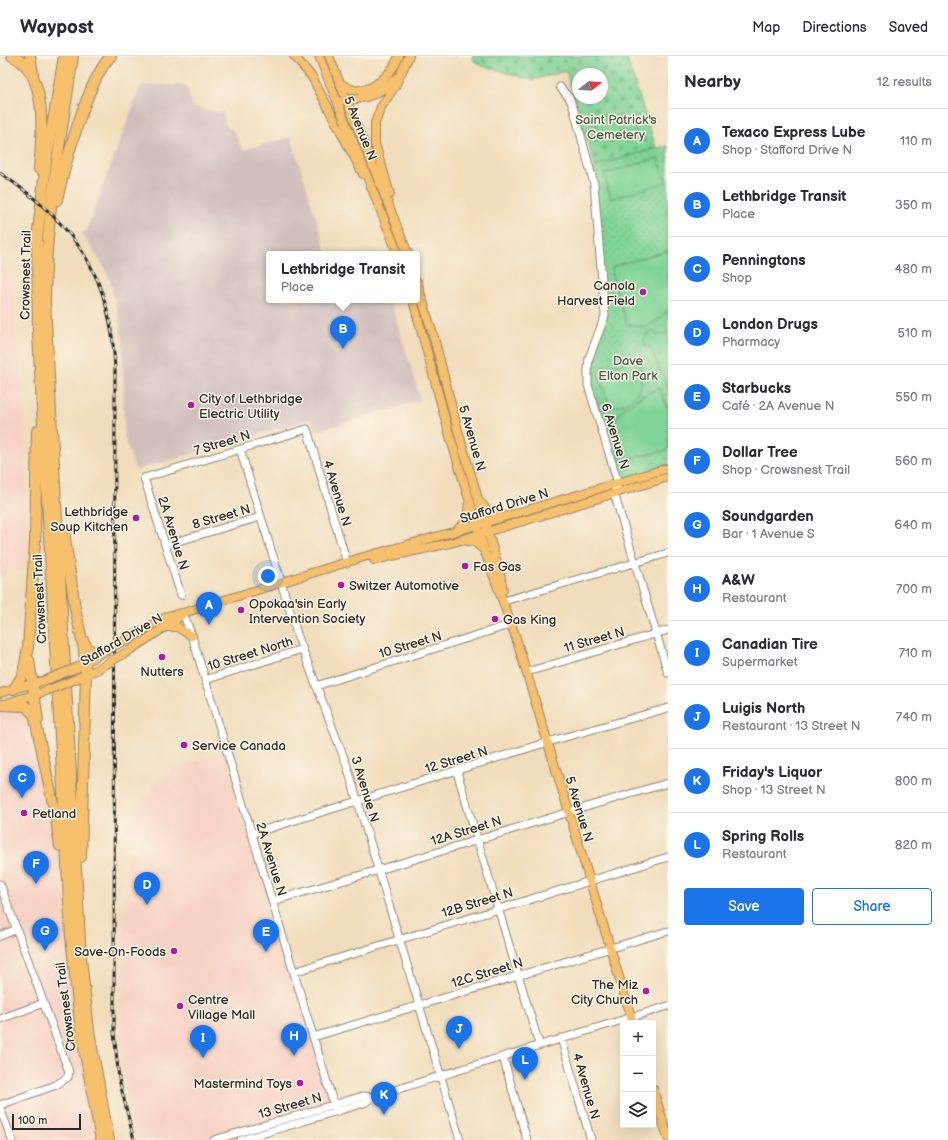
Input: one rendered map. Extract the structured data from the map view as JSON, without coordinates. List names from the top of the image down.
{
  "streets": {
    "highway": ["Crowsnest Trail"],
    "main road": ["5 Avenue N", "Stafford Drive N"],
    "street": [
      "6 Avenue N",
      "7 Street N",
      "4 Avenue N",
      "8 Street N",
      "2A Avenue N",
      "11 Street N",
      "10 Street N",
      "10 Street North",
      "12 Street N",
      "3 Avenue N",
      "12A Street N",
      "12B Street N",
      "12C Street N",
      "13 Street N"
    ]
  },
  "crossings": [
    ["5 Avenue N", "Stafford Drive N"],
    ["5 Avenue N", "11 Street N"],
    ["5 Avenue N", "10 Street N"],
    ["5 Avenue N", "12 Street N"],
    ["5 Avenue N", "12A Street N"],
    ["5 Avenue N", "12B Street N"],
    ["5 Avenue N", "12C Street N"],
    ["5 Avenue N", "13 Street N"],
    ["6 Avenue N", "Stafford Drive N"],
    ["7 Street N", "4 Avenue N"],
    ["7 Street N", "2A Avenue N"],
    ["7 Street N", "3 Avenue N"],
    ["4 Avenue N", "Stafford Drive N"],
    ["4 Avenue N", "13 Street N"],
    ["Stafford Drive N", "2A Avenue N"],
    ["Stafford Drive N", "3 Avenue N"],
    ["8 Street N", "2A Avenue N"],
    ["8 Street N", "3 Avenue N"],
    ["2A Avenue N", "10 Street North"],
    ["2A Avenue N", "12 Street N"],
    ["2A Avenue N", "12A Street N"],
    ["2A Avenue N", "12B Street N"],
    ["2A Avenue N", "12C Street N"],
    ["2A Avenue N", "13 Street N"],
    ["10 Street N", "3 Avenue N"],
    ["10 Street North", "3 Avenue N"],
    ["12 Street N", "3 Avenue N"],
    ["3 Avenue N", "12A Street N"],
    ["3 Avenue N", "12B Street N"],
    ["3 Avenue N", "12C Street N"],
    ["3 Avenue N", "13 Street N"]
  ],
  "parks": ["Saint Patrick's Cemetery", "Dave Elton Park"],
  "places": [
    "Canola Harvest Field",
    "City of Lethbridge Electric Utility",
    "Lethbridge Soup Kitchen",
    "Fas Gas",
    "Switzer Automotive",
    "Opokaa'sin Early Intervention Society",
    "Gas King",
    "Nutters",
    "Service Canada",
    "Petland",
    "Save-On-Foods",
    "The Miz City Church",
    "Centre Village Mall",
    "Mastermind Toys"
  ],
  "scale_bar": "100 m",
  "north": "right",
  "page": {
    "header": "Waypost",
    "nav": ["Map", "Directions", "Saved"],
    "heading": ["Nearby", "12 results"],
    "list": [
      {
        "mark": "A",
        "name": "Texaco Express Lube",
        "note": "Shop · Stafford Drive N",
        "value": "110 m"
      },
      {
        "mark": "B",
        "name": "Lethbridge Transit",
        "note": "Place",
        "value": "350 m"
      },
      {
        "mark": "C",
        "name": "Penningtons",
        "note": "Shop",
        "value": "480 m"
      },
      {
        "mark": "D",
        "name": "London Drugs",
        "note": "Pharmacy",
        "value": "510 m"
      },
      {
        "mark": "E",
        "name": "Starbucks",
        "note": "Café · 2A Avenue N",
        "value": "550 m"
      },
      {
        "mark": "F",
        "name": "Dollar Tree",
        "note": "Shop · Crowsnest Trail",
        "value": "560 m"
      },
      {
        "mark": "G",
        "name": "Soundgarden",
        "note": "Bar · 1 Avenue S",
        "value": "640 m"
      },
      {
        "mark": "H",
        "name": "A&W",
        "note": "Restaurant",
        "value": "700 m"
      },
      {
        "mark": "I",
        "name": "Canadian Tire",
        "note": "Supermarket",
        "value": "710 m"
      },
      {
        "mark": "J",
        "name": "Luigis North",
        "note": "Restaurant · 13 Street N",
        "value": "740 m"
      },
      {
        "mark": "K",
        "name": "Friday's Liquor",
        "note": "Shop · 13 Street N",
        "value": "800 m"
      },
      {
        "mark": "L",
        "name": "Spring Rolls",
        "note": "Restaurant",
        "value": "820 m"
      }
    ],
    "popup": ["Lethbridge Transit", "Place"],
    "pins": [
      "B",
      "A",
      "C",
      "F",
      "D",
      "G",
      "E",
      "J",
      "H",
      "I",
      "L",
      "K"
    ],
    "buttons": ["Save", "Share"],
    "map_buttons": ["+", "−"],
    "scale": "100 m"
  }
}
